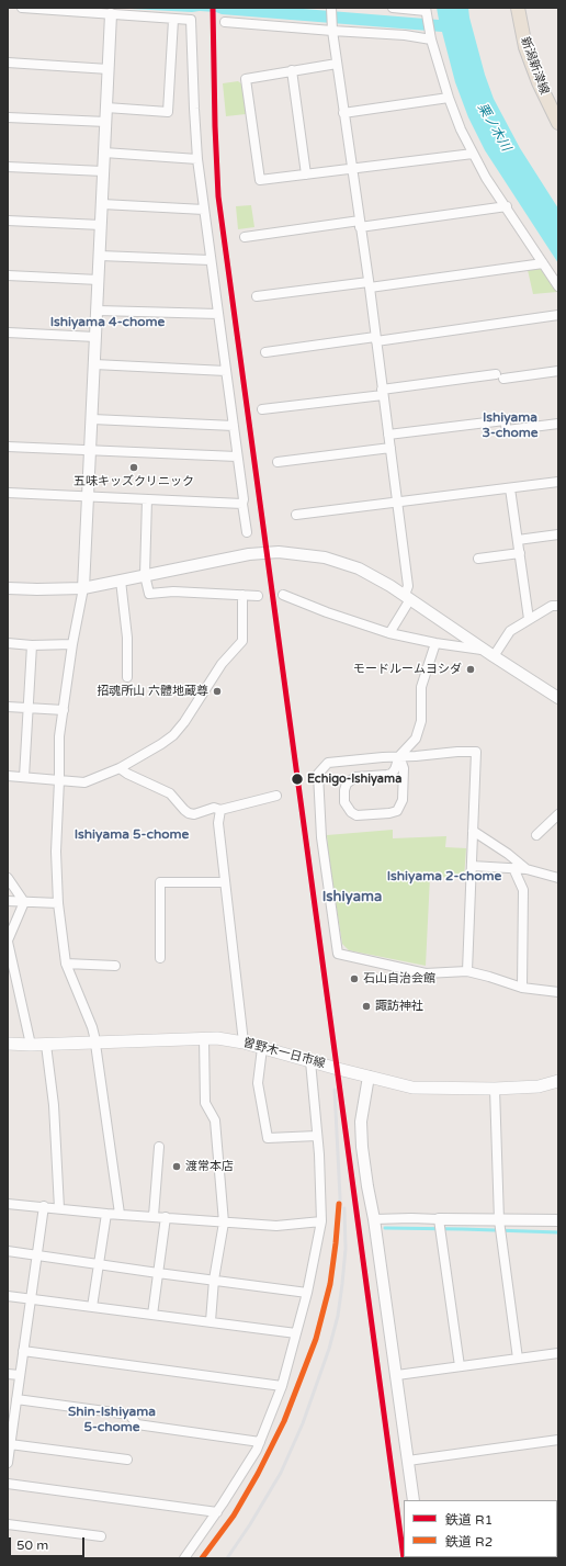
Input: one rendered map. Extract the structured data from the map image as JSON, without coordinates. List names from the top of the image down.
{
  "streets": {
    "main road": ["新潟新津線", "曽野木一日市線"]
  },
  "districts": [
    "Ishiyama 4-chome",
    "Ishiyama 3-chome",
    "Ishiyama 5-chome",
    "Ishiyama 2-chome",
    "Ishiyama",
    "Shin-Ishiyama 5-chome"
  ],
  "water": ["栗ノ木川"],
  "places": [
    "五味キッズクリニック",
    "モードルームヨシダ",
    "招魂所山 六體地蔵尊",
    "Echigo-Ishiyama",
    "石山自治会館",
    "諏訪神社",
    "渡常本店"
  ],
  "lines": ["rail line R1", "rail line R2"],
  "legend": ["鉄道 R1", "鉄道 R2"],
  "scale_bar": "50 m"
}
